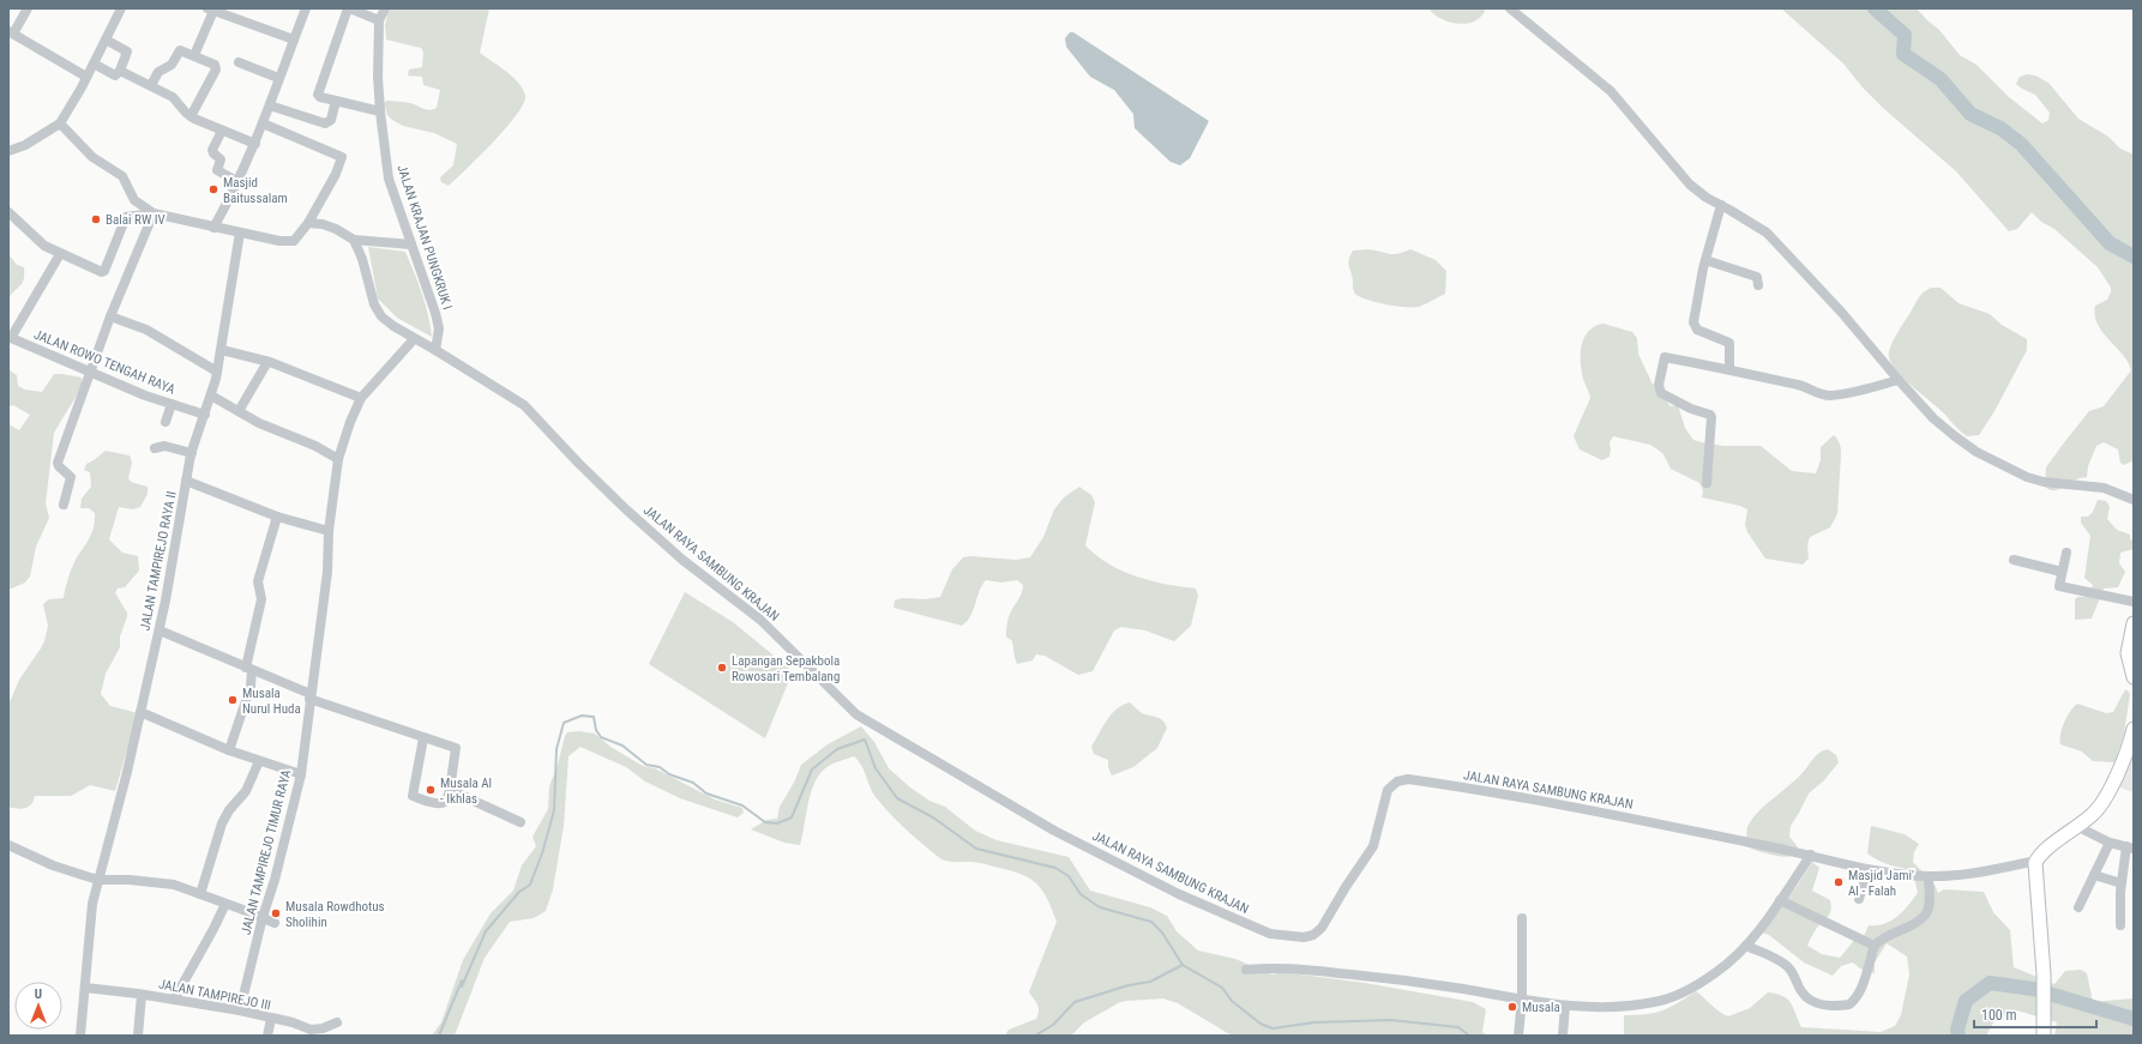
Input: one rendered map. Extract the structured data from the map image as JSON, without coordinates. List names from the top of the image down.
{
  "streets": {
    "street": [
      "JALAN KRAJAN PUNGKRUK I",
      "JALAN ROWO TENGAH RAYA",
      "JALAN TAMPIREJO RAYA II",
      "JALAN RAYA SAMBUNG KRAJAN",
      "JALAN TAMPIREJO TIMUR RAYA",
      "JALAN TAMPIREJO III"
    ]
  },
  "crossings": [
    ["JALAN KRAJAN PUNGKRUK I", "JALAN RAYA SAMBUNG KRAJAN"],
    ["JALAN ROWO TENGAH RAYA", "JALAN TAMPIREJO RAYA II"],
    ["JALAN TAMPIREJO RAYA II", "JALAN TAMPIREJO III"],
    ["JALAN RAYA SAMBUNG KRAJAN", "JALAN TAMPIREJO TIMUR RAYA"],
    ["JALAN TAMPIREJO TIMUR RAYA", "JALAN TAMPIREJO III"]
  ],
  "places": [
    "Masjid Baitussalam",
    "Balai RW IV",
    "Lapangan Sepakbola Rowosari Tembalang",
    "Musala Nurul Huda",
    "Musala Al - Ikhlas",
    "Masjid Jami' Al - Falah",
    "Musala Rowdhotus Sholihin",
    "Musala"
  ],
  "scale_bar": "100 m",
  "north": "top"
}
